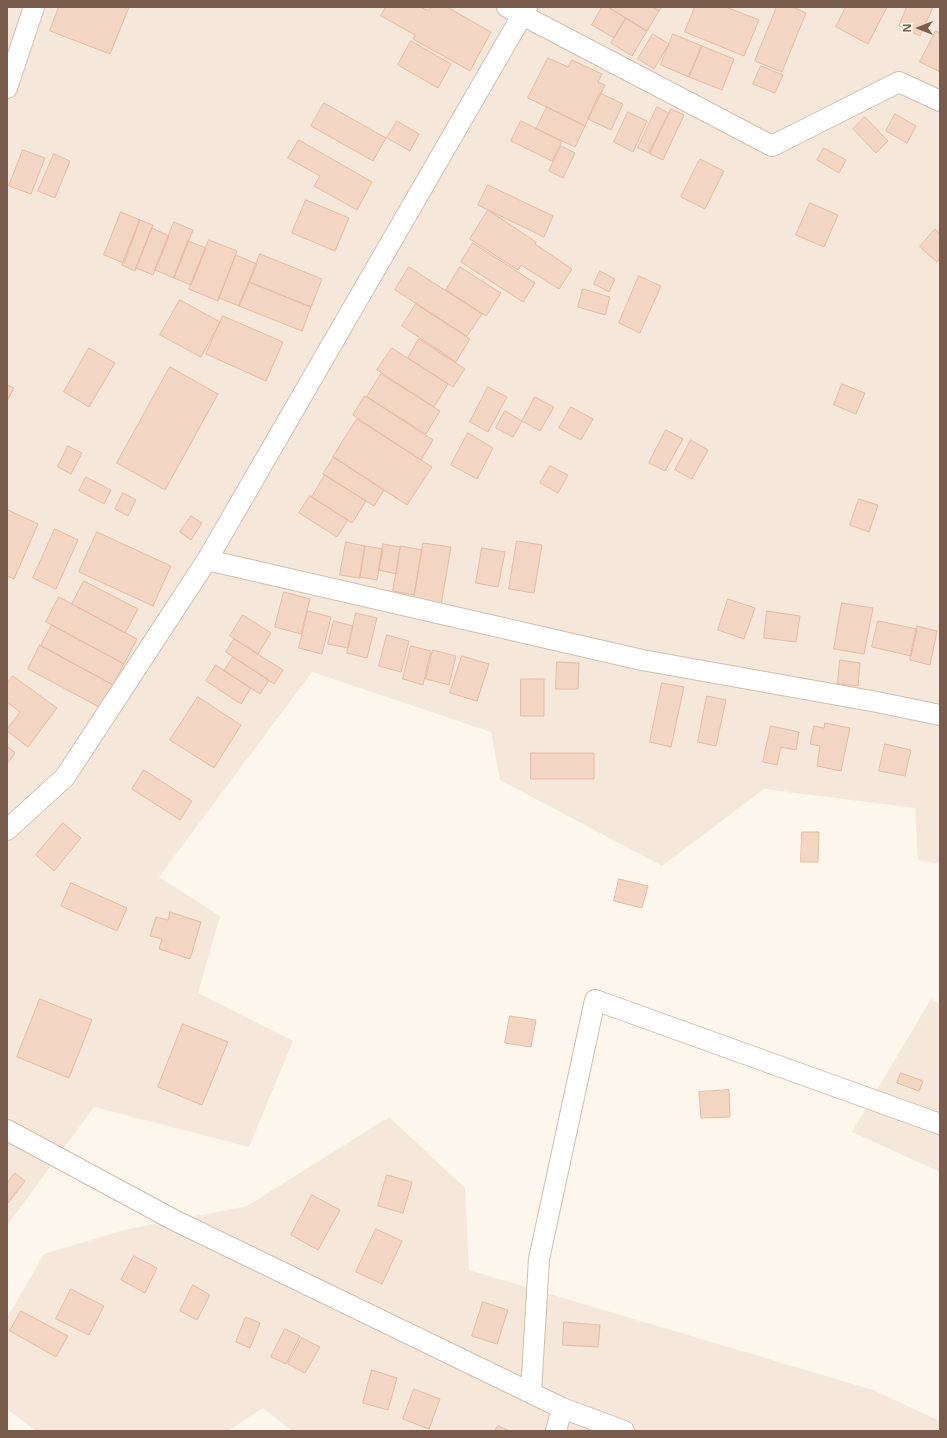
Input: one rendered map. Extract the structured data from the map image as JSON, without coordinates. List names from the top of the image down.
{
  "north": "left"
}
